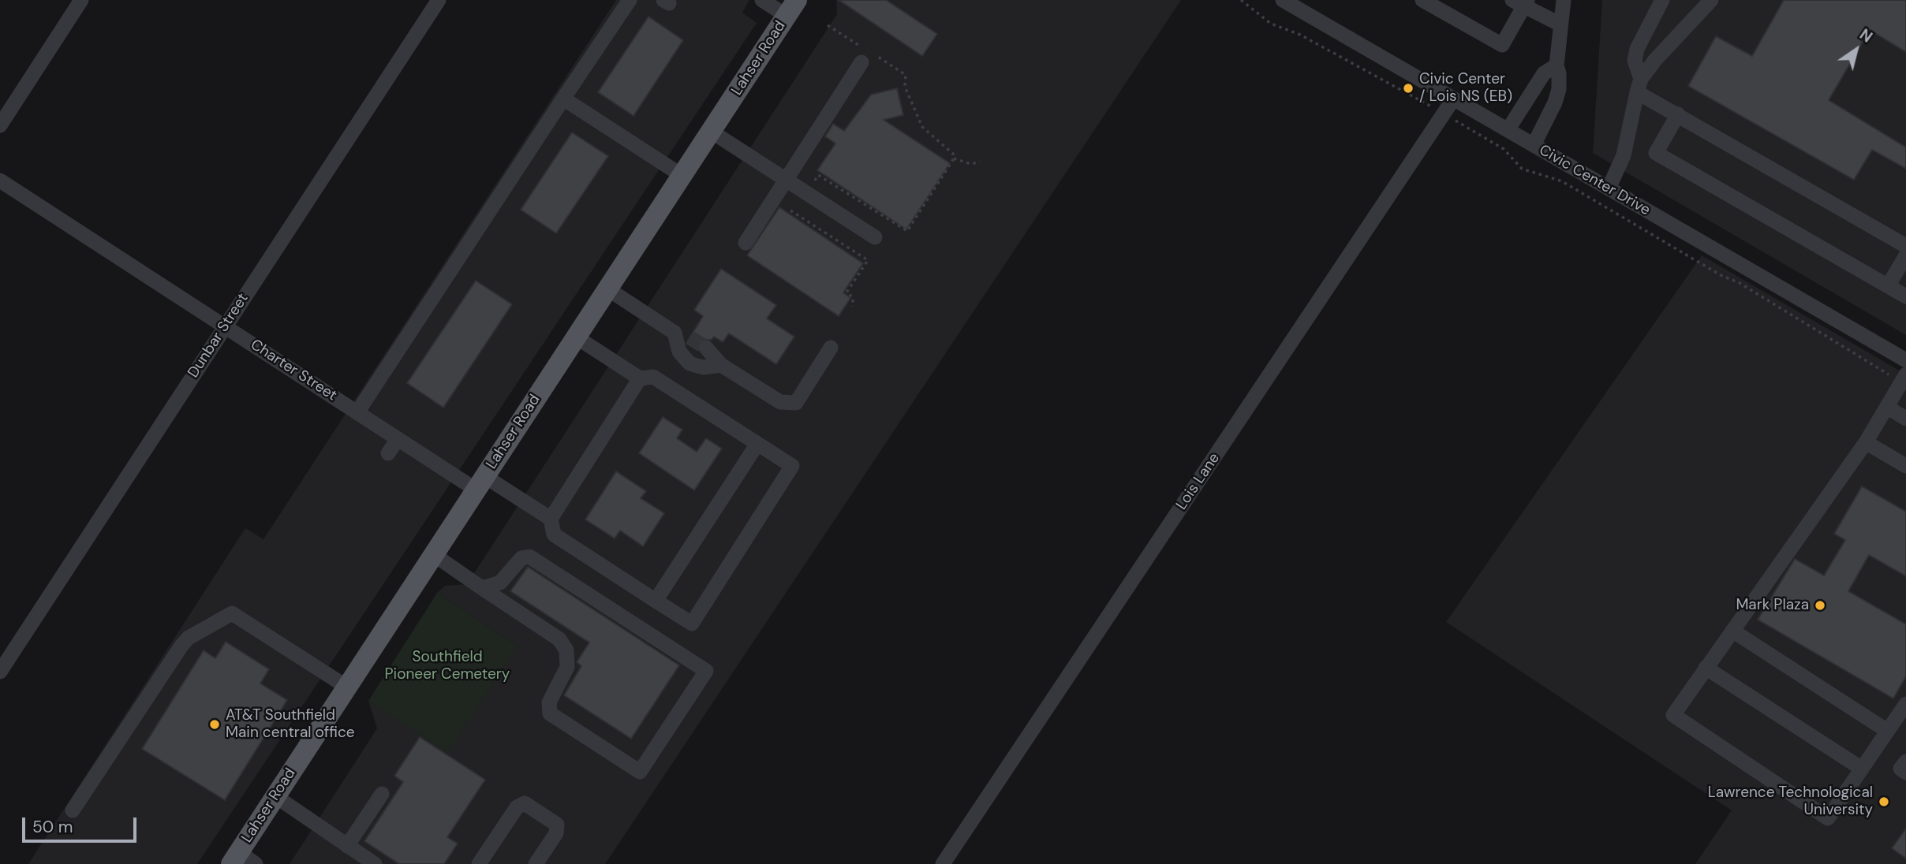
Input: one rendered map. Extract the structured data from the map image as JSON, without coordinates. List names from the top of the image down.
{
  "streets": {
    "main road": ["Lahser Road"],
    "street": [
      "Civic Center Drive",
      "Dunbar Street",
      "Charter Street",
      "Lois Lane"
    ]
  },
  "crossings": [
    ["Lahser Road", "Charter Street"],
    ["Civic Center Drive", "Lois Lane"],
    ["Dunbar Street", "Charter Street"]
  ],
  "parks": ["Southfield Pioneer Cemetery"],
  "places": [
    "Civic Center / Lois NS (EB)",
    "Mark Plaza",
    "AT&T Southfield Main central office",
    "Lawrence Technological University"
  ],
  "scale_bar": "50 m",
  "north": "top right"
}
